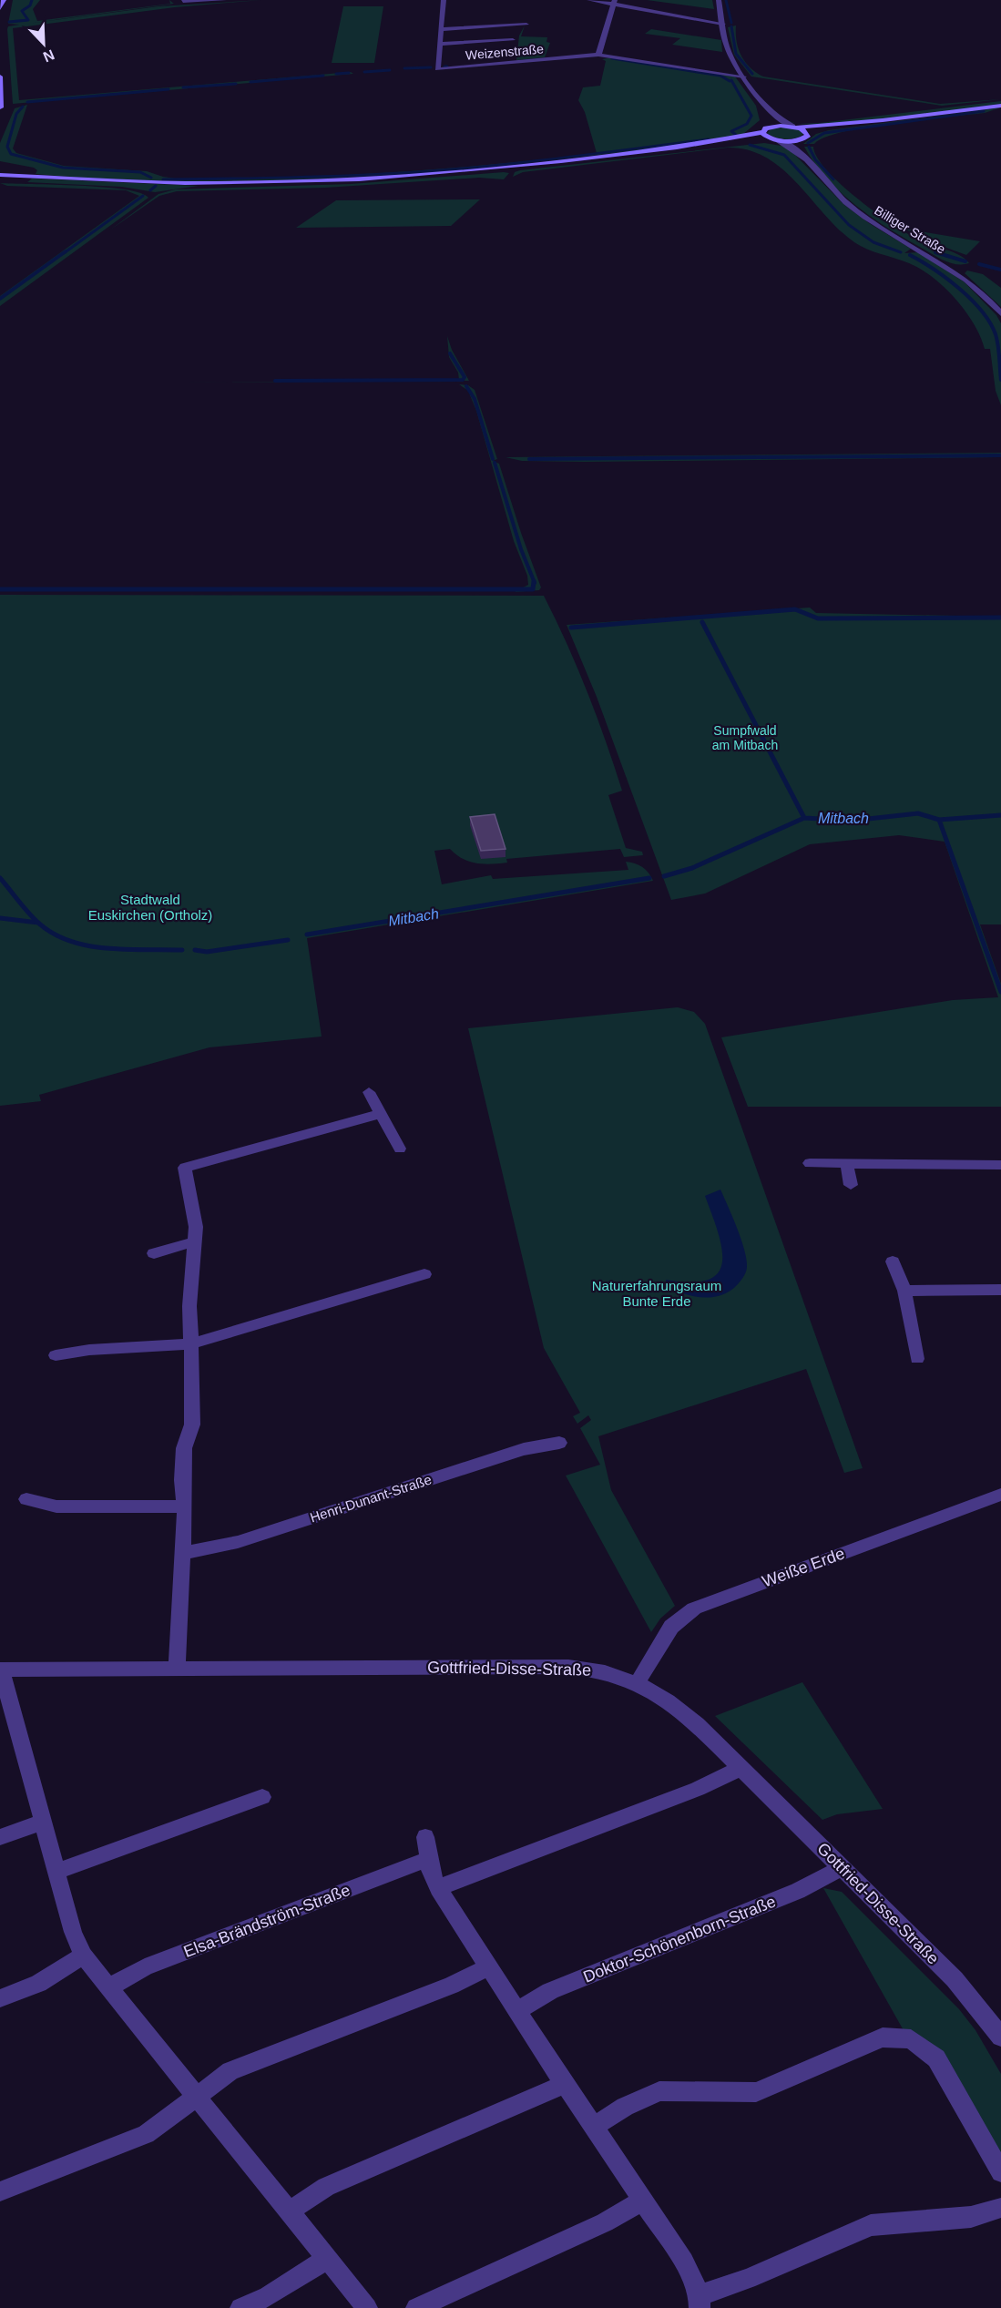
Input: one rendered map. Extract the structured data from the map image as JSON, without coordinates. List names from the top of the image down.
{
  "streets": {
    "street": [
      "Weizenstraße",
      "Billiger Straße",
      "Henri-Dunant-Straße",
      "Weiße Erde",
      "Gottfried-Disse-Straße",
      "Elsa-Brändström-Straße",
      "Doktor-Schönenborn-Straße"
    ]
  },
  "crossings": [
    ["Weiße Erde", "Gottfried-Disse-Straße"],
    ["Gottfried-Disse-Straße", "Doktor-Schönenborn-Straße"]
  ],
  "water": ["Mitbach"],
  "parks": ["Sumpfwald am Mitbach", "Stadtwald Euskirchen (Ortholz)", "Naturerfahrungsraum Bunte Erde"],
  "north": "bottom right"
}
